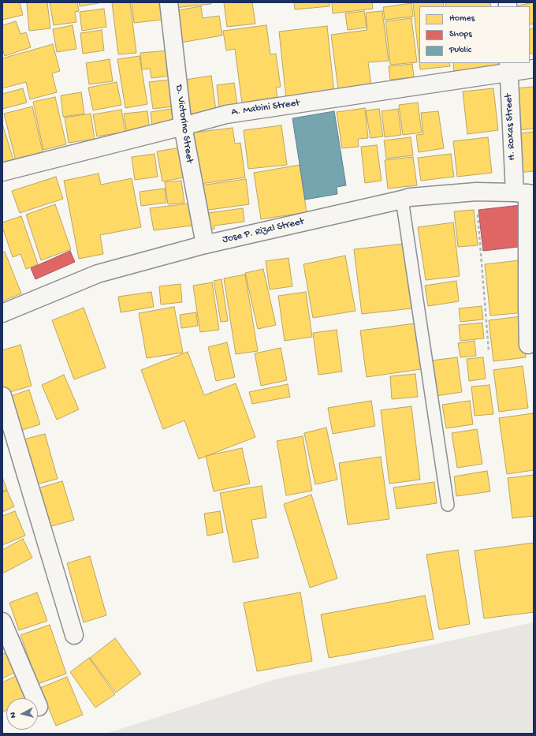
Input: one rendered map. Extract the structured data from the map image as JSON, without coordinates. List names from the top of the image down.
{
  "streets": {
    "street": [
      "A. Mabini Street",
      "D. Victorino Street",
      "H. Roxas Street",
      "Jose P. Rizal Street"
    ]
  },
  "crossings": [
    ["A. Mabini Street", "D. Victorino Street"],
    ["A. Mabini Street", "H. Roxas Street"],
    ["D. Victorino Street", "Jose P. Rizal Street"],
    ["H. Roxas Street", "Jose P. Rizal Street"]
  ],
  "legend": ["Homes", "Shops", "Public"],
  "north": "left"
}
